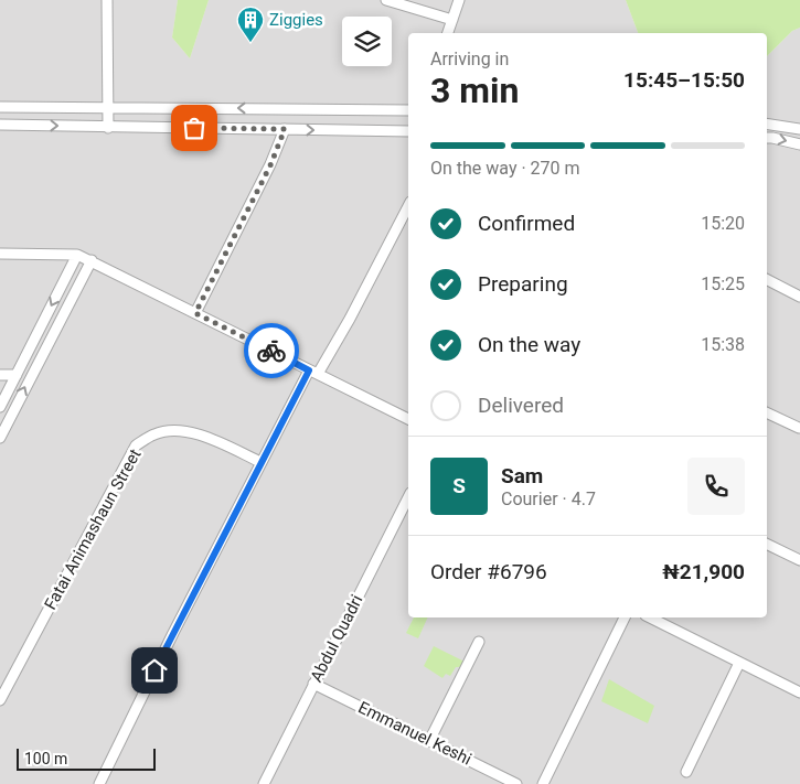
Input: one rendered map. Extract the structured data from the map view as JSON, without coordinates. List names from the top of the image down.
{
  "streets": {
    "street": ["Fatai Animashaun Street", "Abdul Quadri", "Emmanuel Keshi"]
  },
  "crossings": [
    ["Abdul Quadri", "Emmanuel Keshi"]
  ],
  "places": {
    "building": ["Ziggies"]
  },
  "scale_bar": "100 m",
  "page": {
    "heading": ["3 min", "Arriving in", "15:45–15:50"],
    "panel": [
      "Sam",
      "Courier · 4.7",
      "Order #6796",
      "₦21,900"
    ],
    "bar": "On the way · 270 m",
    "list": [
      ["Confirmed", "15:20"],
      ["Preparing", "15:25"],
      ["On the way", "15:38"],
      "Delivered"
    ],
    "round": "S",
    "scale": "100 m"
  }
}
